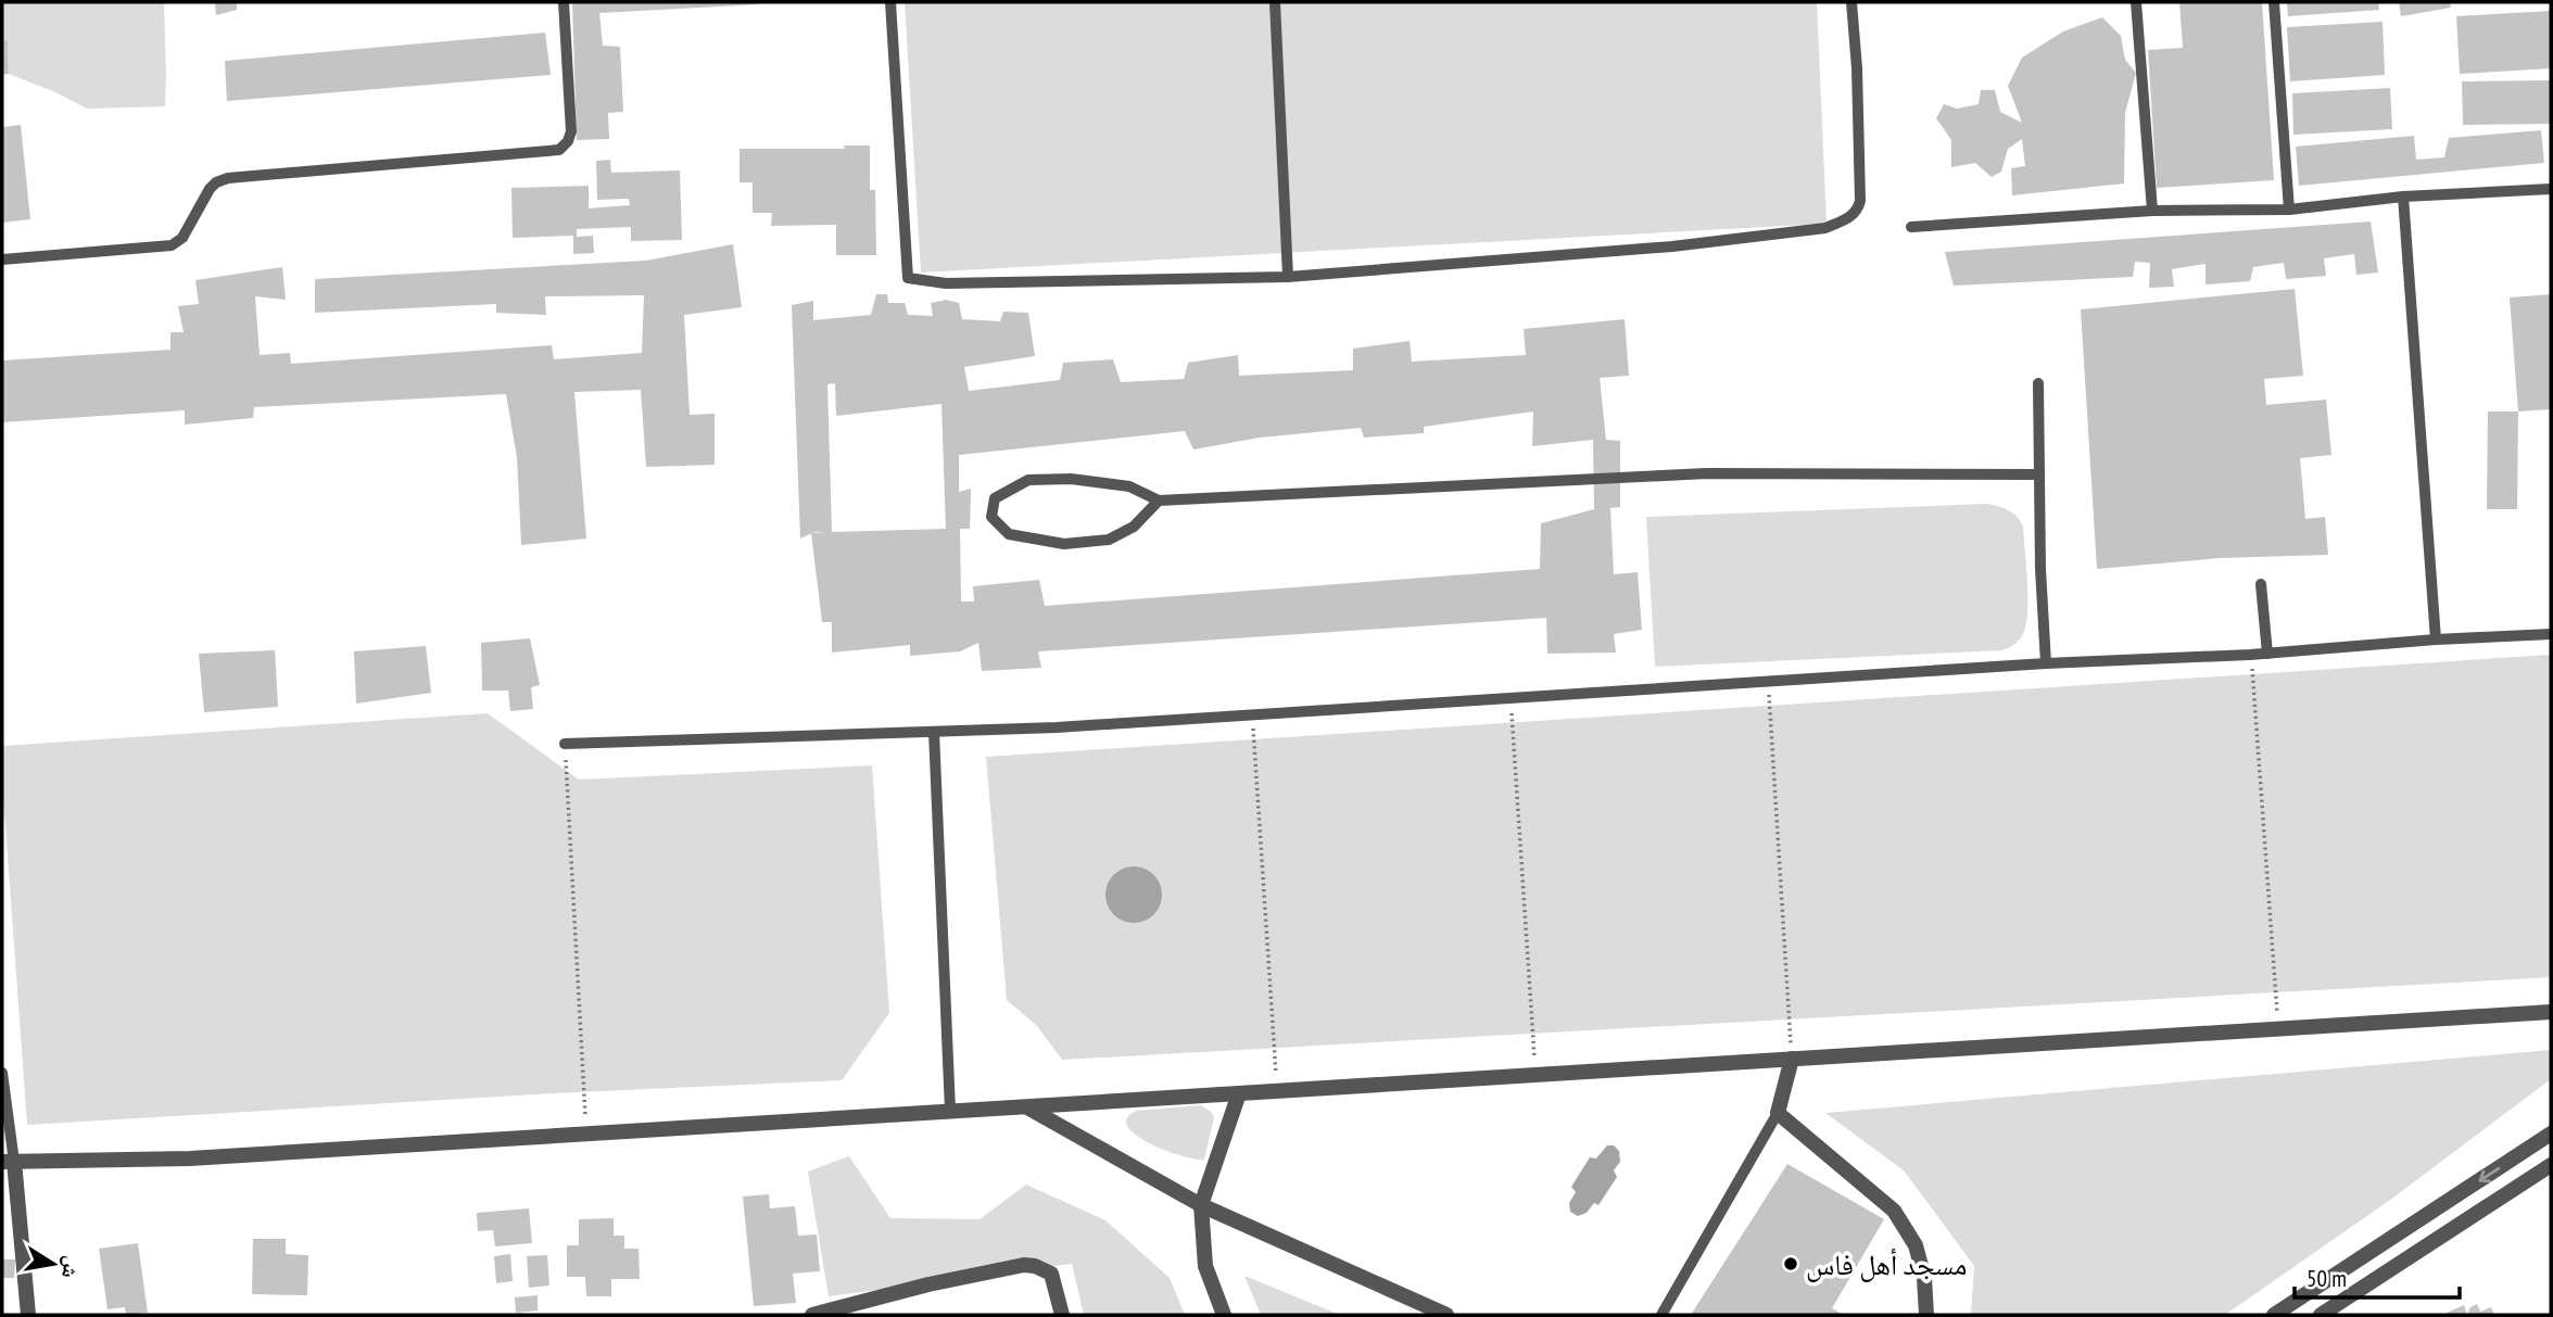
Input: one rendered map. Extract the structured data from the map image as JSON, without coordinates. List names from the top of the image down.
{
  "places": ["مسجد أهل فاس"],
  "scale_bar": "50 m",
  "north": "right"
}
